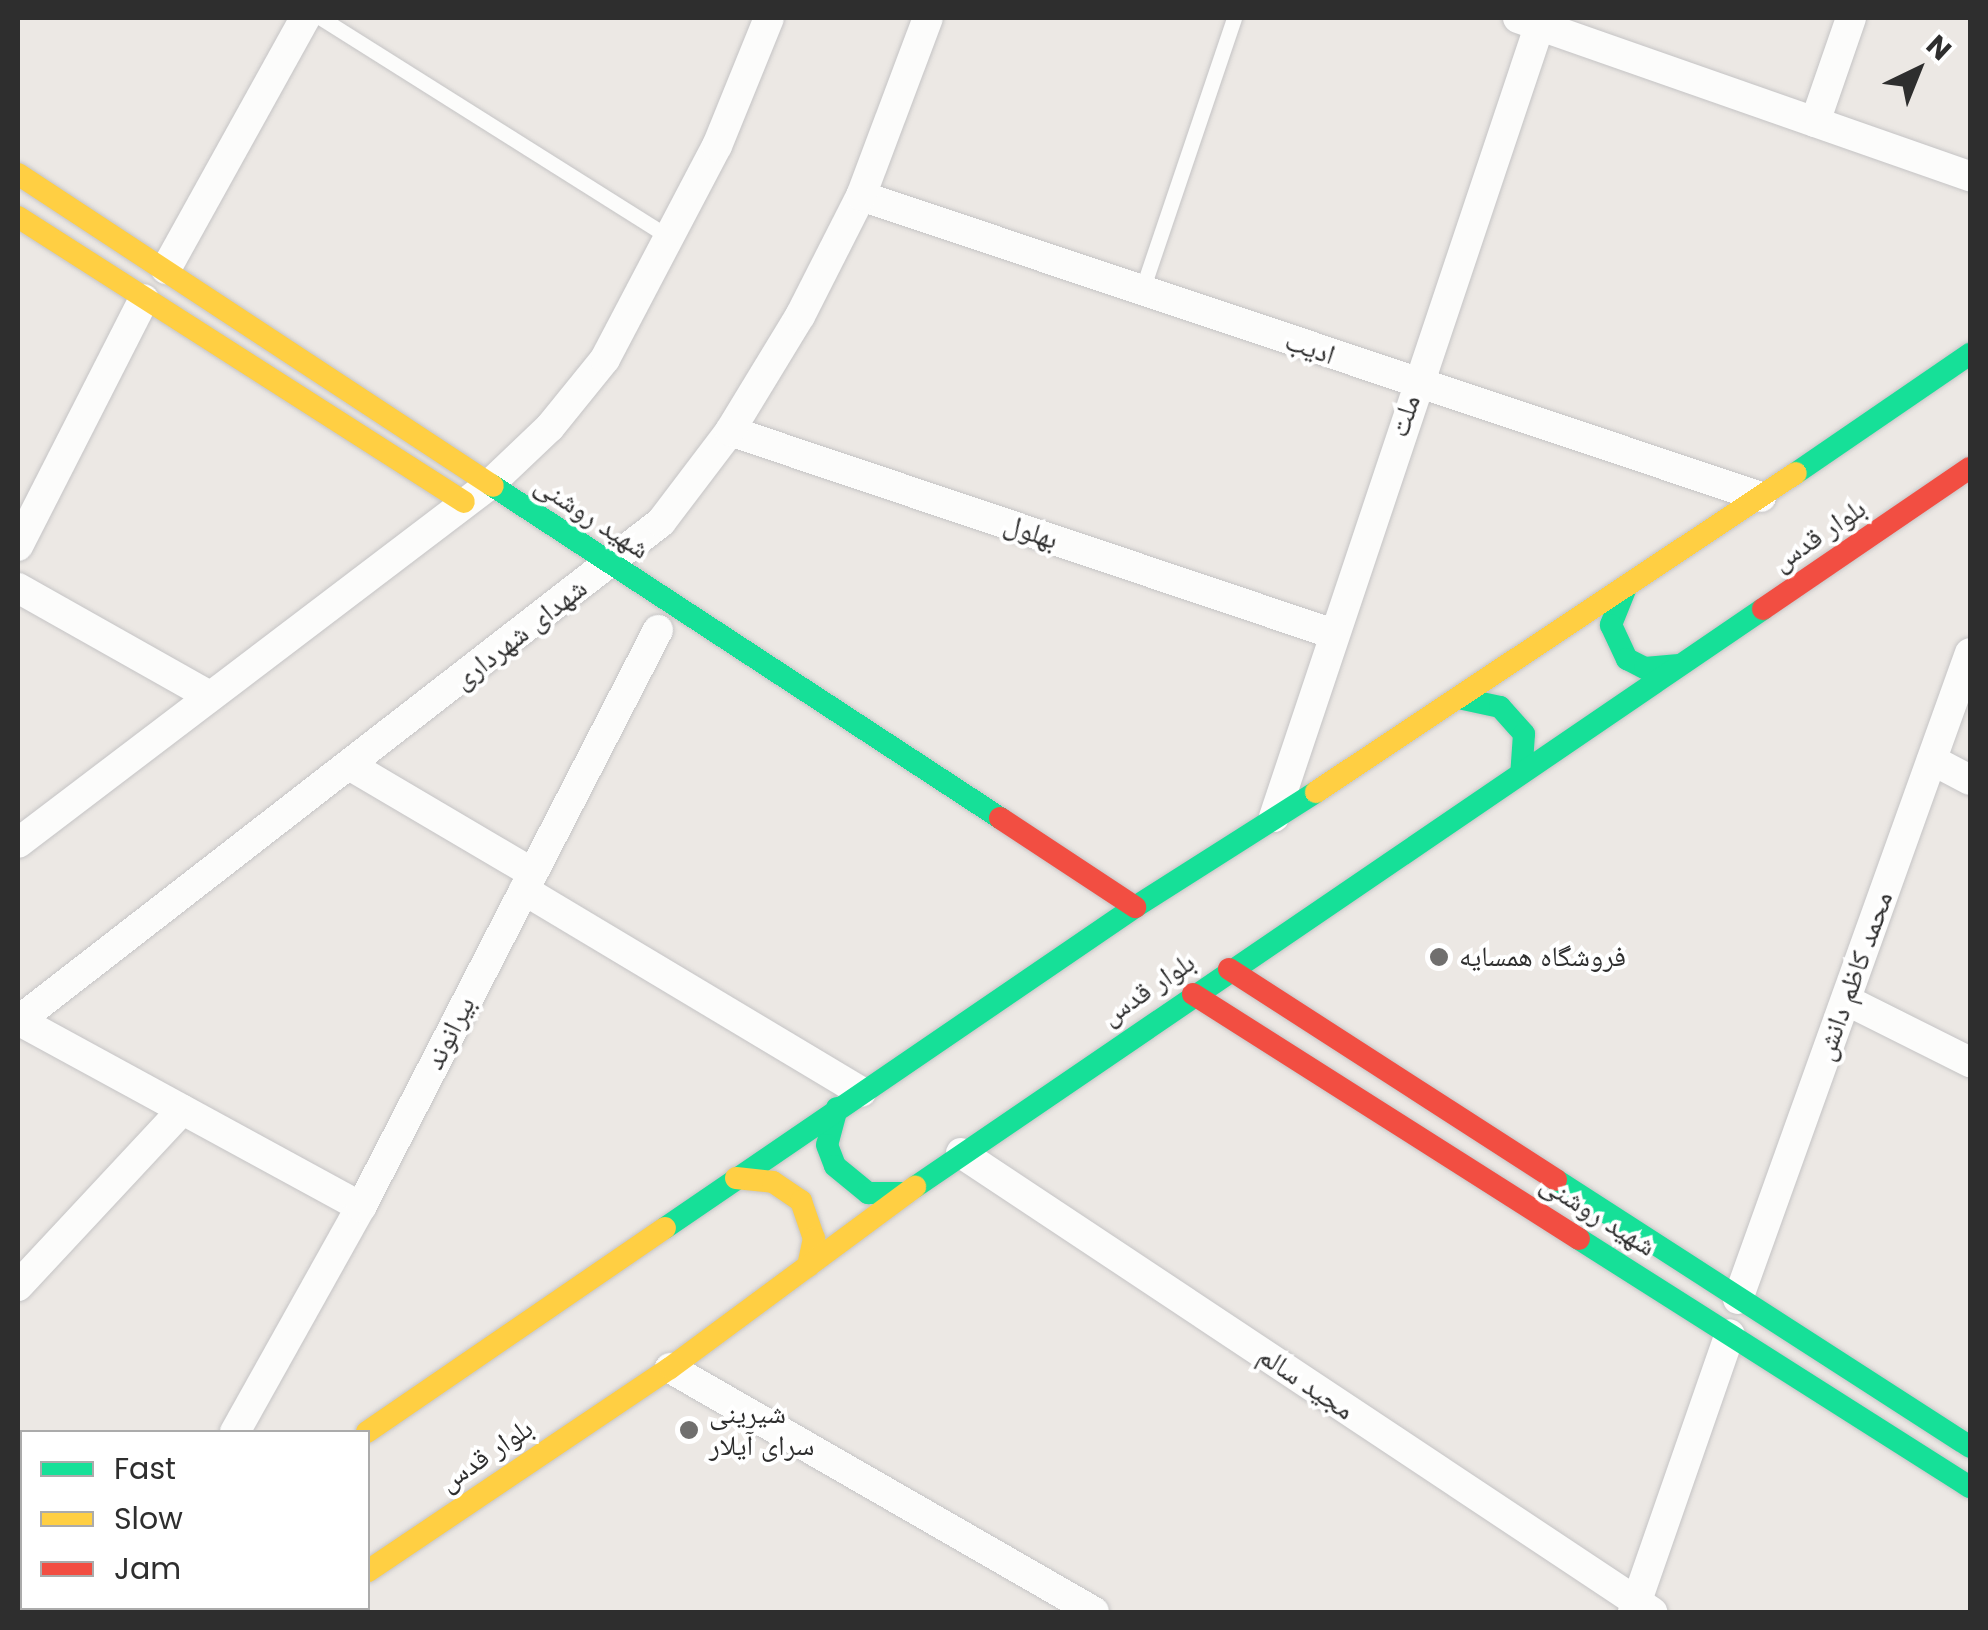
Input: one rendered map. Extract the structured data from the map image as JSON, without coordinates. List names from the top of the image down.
{
  "streets": {
    "main road": ["شهید روشنی", "بلوار قدس"],
    "street": [
      "ادیب",
      "ملت",
      "بهلول",
      "شهدای شهرداری",
      "محمد کاظم دانش",
      "بیرانوند",
      "مجید سالم"
    ]
  },
  "crossings": [
    ["ادیب", "ملت"],
    ["ادیب", "شهدای شهرداری"],
    ["ملت", "بهلول"],
    ["شهید روشنی", "بلوار قدس"],
    ["شهید روشنی", "شهدای شهرداری"],
    ["شهید روشنی", "محمد کاظم دانش"],
    ["بهلول", "شهدای شهرداری"],
    ["بلوار قدس", "مجید سالم"]
  ],
  "places": ["فروشگاه همسایه", "شیرینی سرای آیلار"],
  "legend": ["Fast", "Slow", "Jam"],
  "north": "top right"
}
